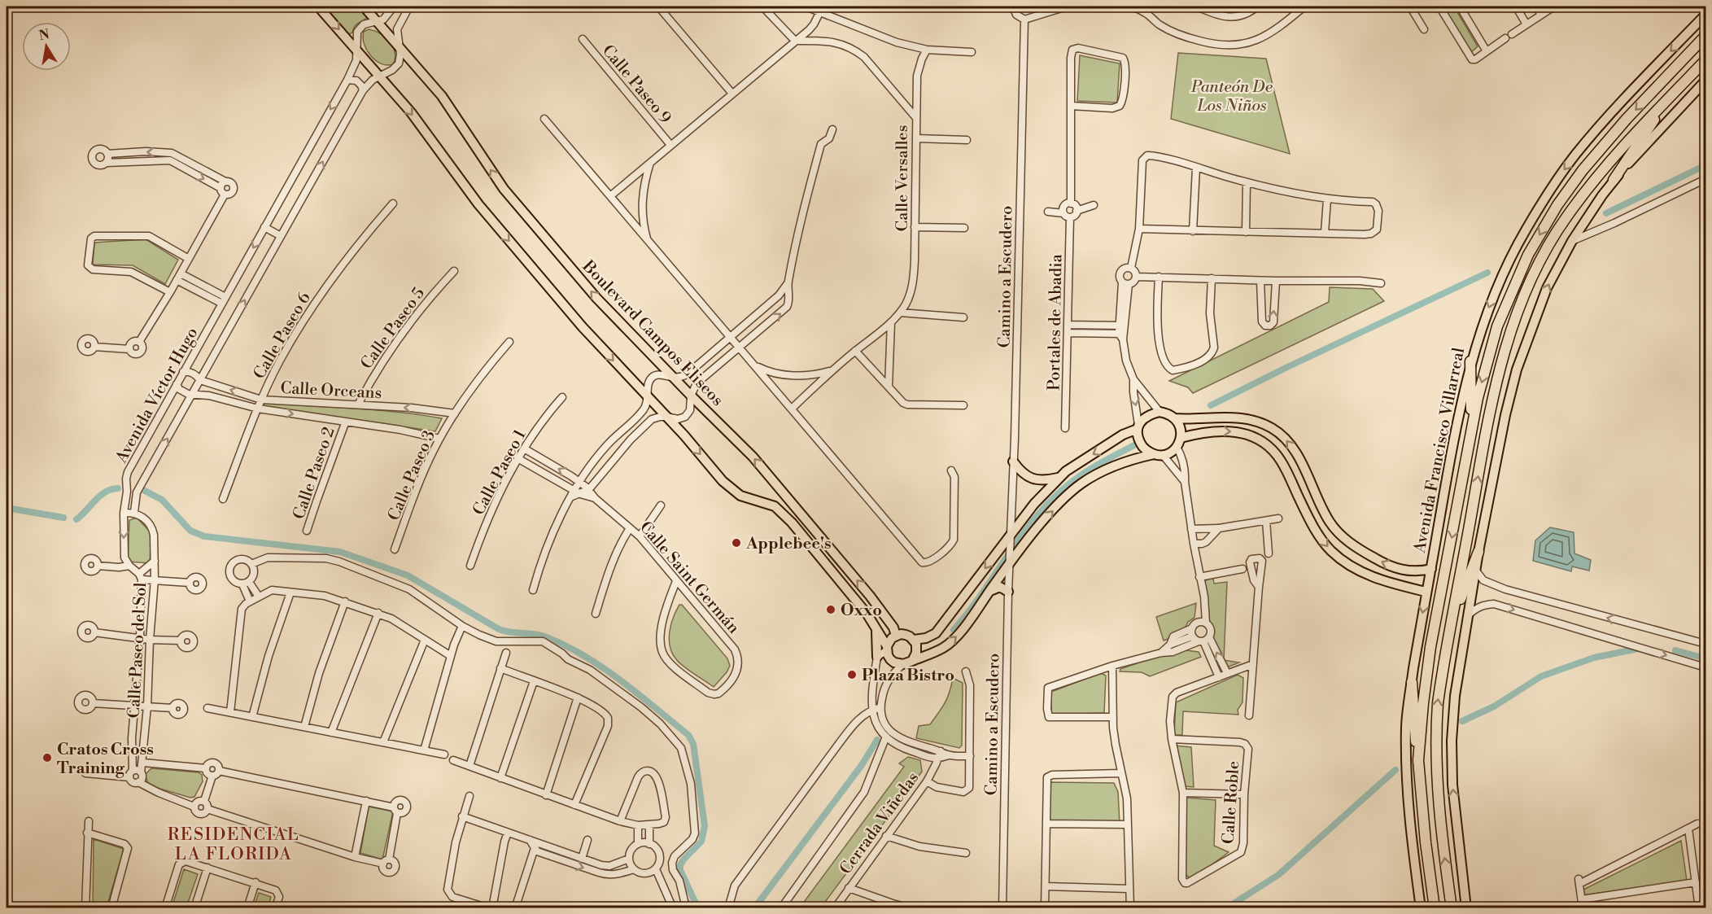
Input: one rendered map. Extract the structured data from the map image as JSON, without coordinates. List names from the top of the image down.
{
  "streets": {
    "highway": ["Avenida Francisco Villarreal"],
    "main road": ["Boulevard Campos Eliseos"],
    "street": [
      "Calle Paseo 9",
      "Calle Versalles",
      "Camino a Escudero",
      "Portales de Abadia",
      "Calle Paseo 5",
      "Calle Paseo 6",
      "Calle Orceans",
      "Avenida Víctor Hugo",
      "Calle Paseo 1",
      "Calle Paseo 2",
      "Calle Paseo 3",
      "Calle Saint Germán",
      "Calle Paseo del Sol",
      "Calle Roble",
      "Cerrada Viñedas"
    ]
  },
  "crossings": [
    ["Calle Paseo 5", "Calle Orceans"],
    ["Boulevard Campos Eliseos", "Avenida Víctor Hugo"],
    ["Calle Paseo 6", "Calle Orceans"],
    ["Calle Orceans", "Avenida Víctor Hugo"],
    ["Calle Orceans", "Calle Paseo 2"],
    ["Calle Orceans", "Calle Paseo 3"],
    ["Avenida Víctor Hugo", "Calle Paseo del Sol"],
    ["Calle Paseo 1", "Calle Saint Germán"]
  ],
  "districts": ["RESIDENCIAL LA FLORIDA"],
  "parks": ["Panteón De Los Niños"],
  "places": [
    "Applebee's",
    "Oxxo",
    "Plaza Bistro",
    "Cratos Cross Training"
  ],
  "north": "top"
}
